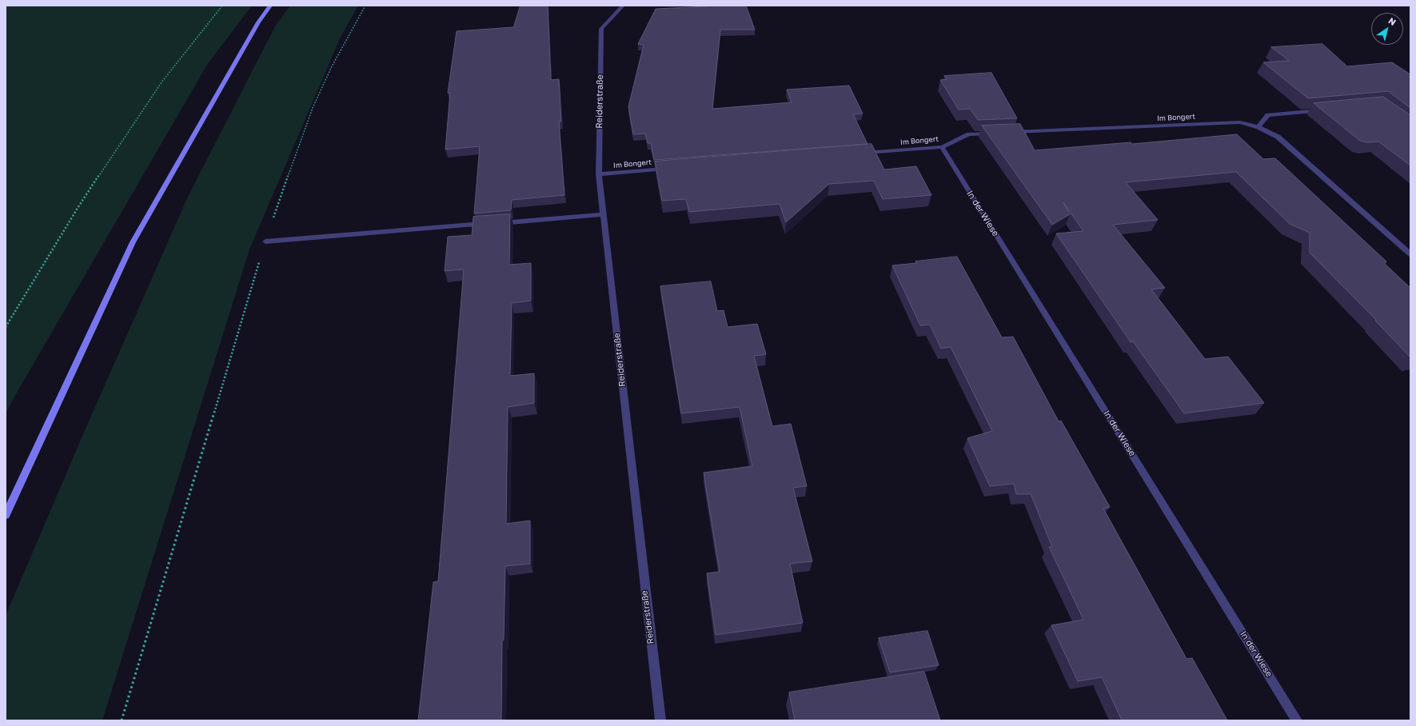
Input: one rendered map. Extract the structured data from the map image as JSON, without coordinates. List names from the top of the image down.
{
  "streets": {
    "street": ["Reiderstraße", "Im Bongert", "In der Wiese"]
  },
  "crossings": [
    ["Reiderstraße", "Im Bongert"],
    ["Im Bongert", "In der Wiese"]
  ],
  "north": "top right"
}
